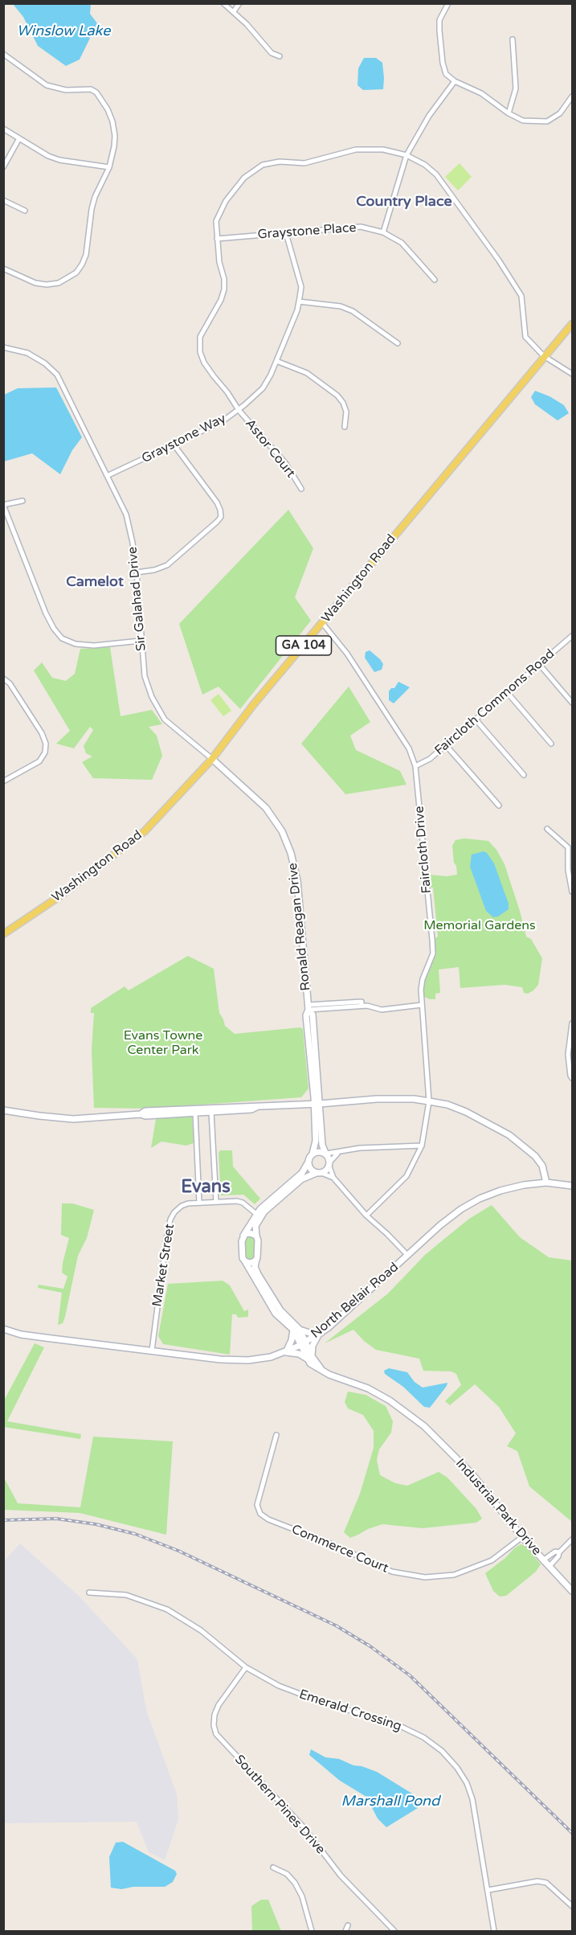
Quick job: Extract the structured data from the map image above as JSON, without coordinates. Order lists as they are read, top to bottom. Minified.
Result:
{"streets":{"main road":["Washington Road","GA 104"],"street":["Graystone Place","Graystone Way","Astor Court","Sir Galahad Drive","Faircloth Commons Road","Faircloth Drive","Ronald Reagan Drive","Market Street","North Belair Road","Industrial Park Drive","Commerce Court","Emerald Crossing","Southern Pines Drive"]},"crossings":[["Graystone Place","Graystone Way"],["Graystone Place","Astor Court"],["Graystone Way","Astor Court"],["Graystone Way","Sir Galahad Drive"],["Astor Court","Washington Road"],["Washington Road","Sir Galahad Drive"],["Washington Road","Faircloth Drive"],["Washington Road","Ronald Reagan Drive"],["Sir Galahad Drive","Ronald Reagan Drive"],["Faircloth Commons Road","Faircloth Drive"],["Faircloth Drive","North Belair Road"],["Ronald Reagan Drive","Market Street"],["Market Street","North Belair Road"],["North Belair Road","Industrial Park Drive"],["Industrial Park Drive","Commerce Court"],["Emerald Crossing","Southern Pines Drive"]],"districts":["Country Place","Camelot","Evans"],"water":["Winslow Lake","Marshall Pond"],"parks":["Memorial Gardens","Evans Towne Center Park"]}
